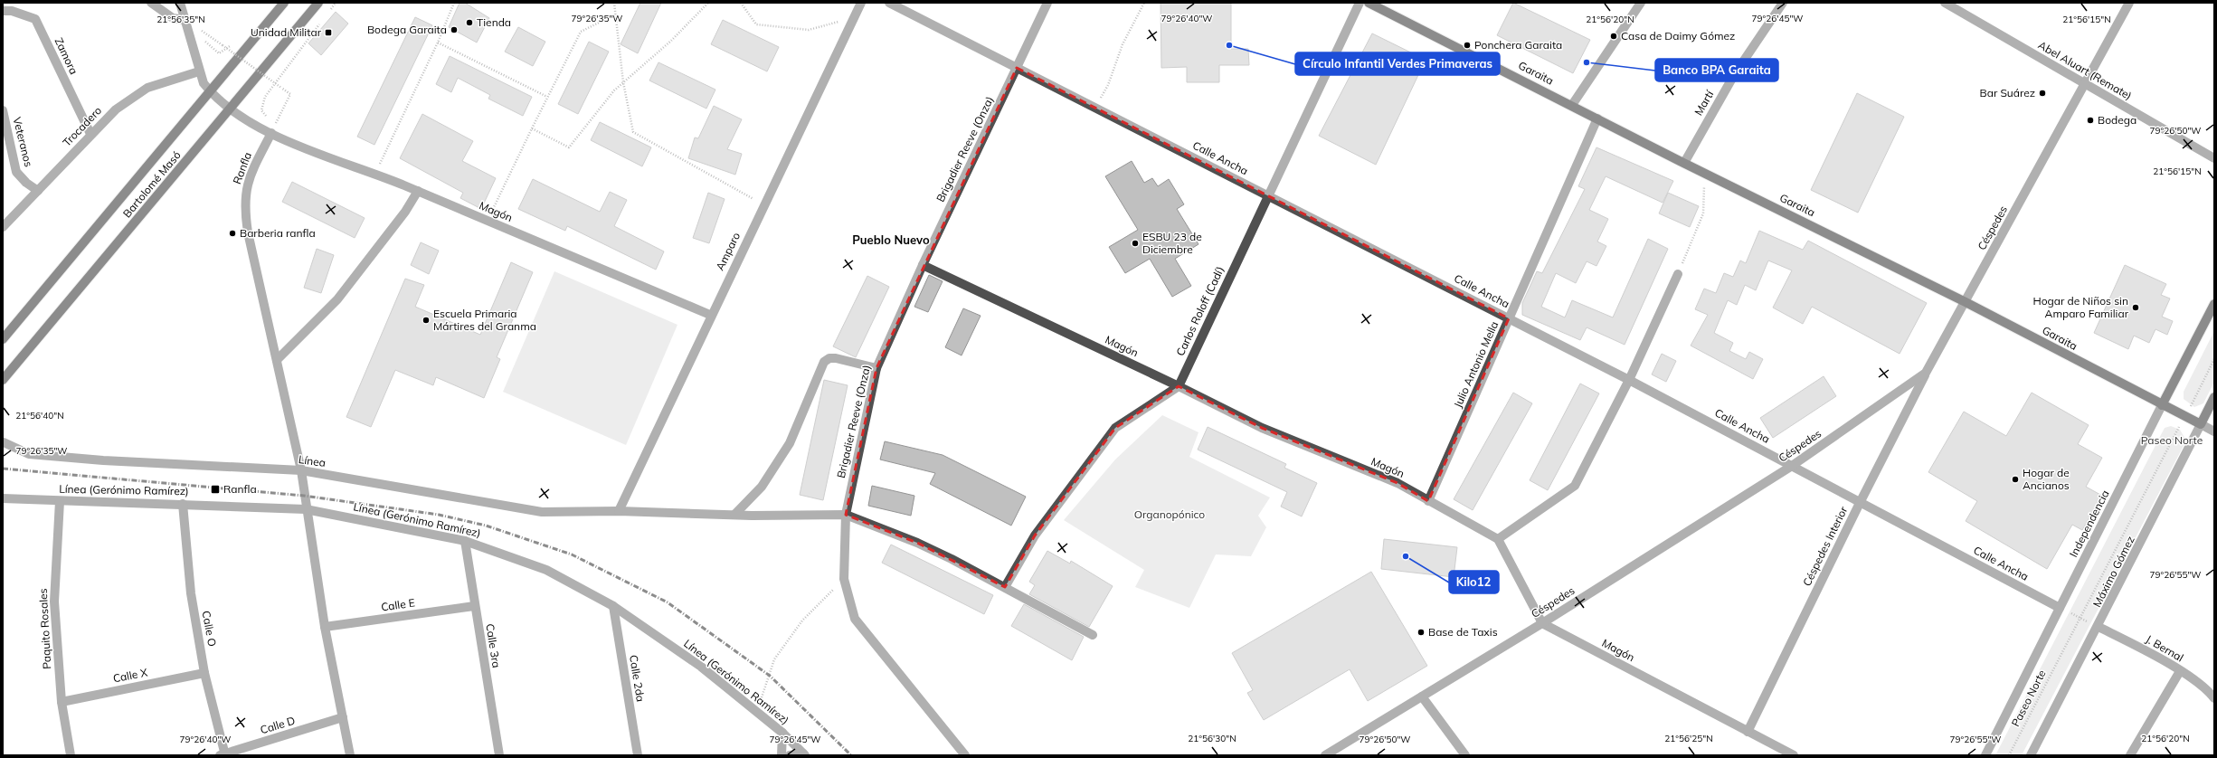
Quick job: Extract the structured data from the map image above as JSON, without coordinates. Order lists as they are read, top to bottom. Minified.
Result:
{"streets":{"main road":["Garaita","Bartolomé Masó","Independencia","Máximo Gómez"],"street":["Zamora","Abel Aluart (Remate)","Martí","Trocadero","Veteranos","Brigadier Reeve (Onza)","Calle Ancha","Ranfla","Magón","Céspedes","Amparo","Carlos Roloff (Cadí)","Julio Antonio Mella","Línea","Línea (Gerónimo Ramírez)","Céspedes Interior","Calle E","Paquito Rosales","Calle O","Calle 3ra","J. Bernal","Calle X","Calle 2da","Calle D"],"path":["Paseo Norte"]},"crossings":[["Zamora","Trocadero"],["Abel Aluart (Remate)","Céspedes"],["Garaita","Martí"],["Garaita","Céspedes"],["Garaita","Julio Antonio Mella"],["Garaita","Independencia"],["Garaita","Máximo Gómez"],["Garaita","Paseo Norte"],["Trocadero","Veteranos"],["Brigadier Reeve (Onza)","Calle Ancha"],["Brigadier Reeve (Onza)","Magón"],["Brigadier Reeve (Onza)","Línea"],["Calle Ancha","Céspedes"],["Calle Ancha","Carlos Roloff (Cadí)"],["Calle Ancha","Julio Antonio Mella"],["Calle Ancha","Independencia"],["Calle Ancha","Céspedes Interior"],["Ranfla","Magón"],["Ranfla","Línea"],["Ranfla","Línea (Gerónimo Ramírez)"],["Ranfla","Calle E"],["Ranfla","Calle D"],["Magón","Céspedes"],["Magón","Amparo"],["Magón","Carlos Roloff (Cadí)"],["Magón","Julio Antonio Mella"],["Magón","Céspedes Interior"],["Céspedes","Céspedes Interior"],["Amparo","Línea"],["Línea (Gerónimo Ramírez)","Paquito Rosales"],["Línea (Gerónimo Ramírez)","Calle O"],["Línea (Gerónimo Ramírez)","Calle 3ra"],["Línea (Gerónimo Ramírez)","Calle 2da"],["Máximo Gómez","J. Bernal"],["Calle E","Calle 3ra"],["Paquito Rosales","Calle X"],["Calle O","Calle X"],["Calle O","Calle D"]],"districts":["Pueblo Nuevo"],"parks":["Paseo Norte","Organopónico"],"places":{"other":["Tienda","Bodega Garaita","Casa de Daimy Gómez","Círculo Infantil Verdes Primaveras","Ponchera Garaita","Banco BPA Garaita","Bar Suárez","Bodega","Barberia ranfla","ESBU 23 de Diciembre","Hogar de Niños sin Amparo Familiar","Escuela Primaria Mártires del Granma","Hogar de Ancianos","Kilo12","Base de Taxis"],"transit":["Unidad Militar","Ranfla"]},"coordinates":["79°26'40\"W","79°26'35\"W","79°26'45\"W","21°56'35\"N","21°56'20\"N","21°56'15\"N","79°26'50\"W","21°56'40\"N","79°26'55\"W","21°56'30\"N","21°56'25\"N"]}
